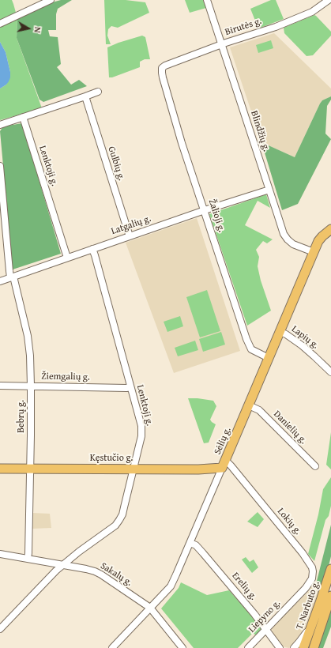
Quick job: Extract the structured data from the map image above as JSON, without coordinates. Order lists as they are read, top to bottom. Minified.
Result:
{"streets":{"main road":["Sėlių g.","Kęstučio g.","T. Narbuto g."],"street":["Birutės g.","Blindžių g.","Gulbių g.","Lenktoji g.","Žalioji g.","Latgalių g.","Lapių g.","Žiemgalių g.","Bebrų g.","Danielių g.","Lokių g.","Sakalų g.","Erelių g.","Liepyno g."]},"crossings":[["Birutės g.","Blindžių g."],["Birutės g.","Žalioji g."],["Blindžių g.","Latgalių g."],["Blindžių g.","Sėlių g."],["Gulbių g.","Latgalių g."],["Lenktoji g.","Latgalių g."],["Lenktoji g.","Žiemgalių g."],["Lenktoji g.","Kęstučio g."],["Lenktoji g.","Sakalų g."],["Žalioji g.","Latgalių g."],["Žalioji g.","Sėlių g."],["Latgalių g.","Bebrų g."],["Lapių g.","Sėlių g."],["Žiemgalių g.","Bebrų g."],["Bebrų g.","Kęstučio g."],["Bebrų g.","Sakalų g."],["Danielių g.","Sėlių g."],["Sėlių g.","Kęstučio g."],["Sėlių g.","Lokių g."],["Sėlių g.","Sakalų g."],["Sėlių g.","Erelių g."],["Kęstučio g.","Lokių g."],["Lokių g.","Liepyno g."],["Erelių g.","Liepyno g."]],"north":"right"}
